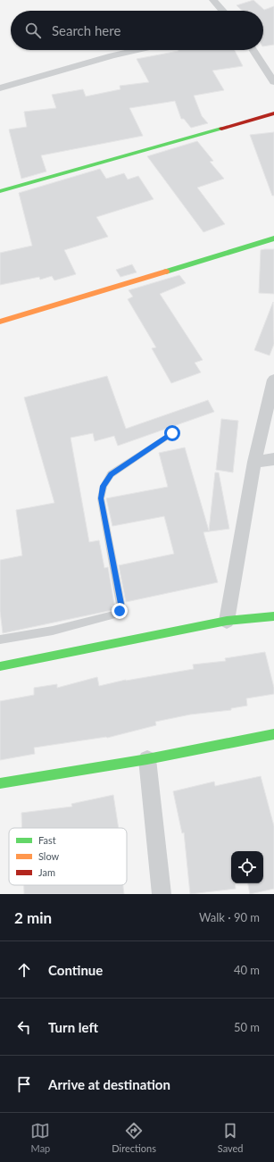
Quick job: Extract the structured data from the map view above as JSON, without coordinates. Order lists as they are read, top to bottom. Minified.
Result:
{"legend":["Fast","Slow","Jam"],"page":{"search":"Search here","heading":["2 min","Walk · 90 m"],"list":[["Continue","40 m"],["Turn left","50 m"],"Arrive at destination"],"nav":["Map","Directions","Saved"]}}
